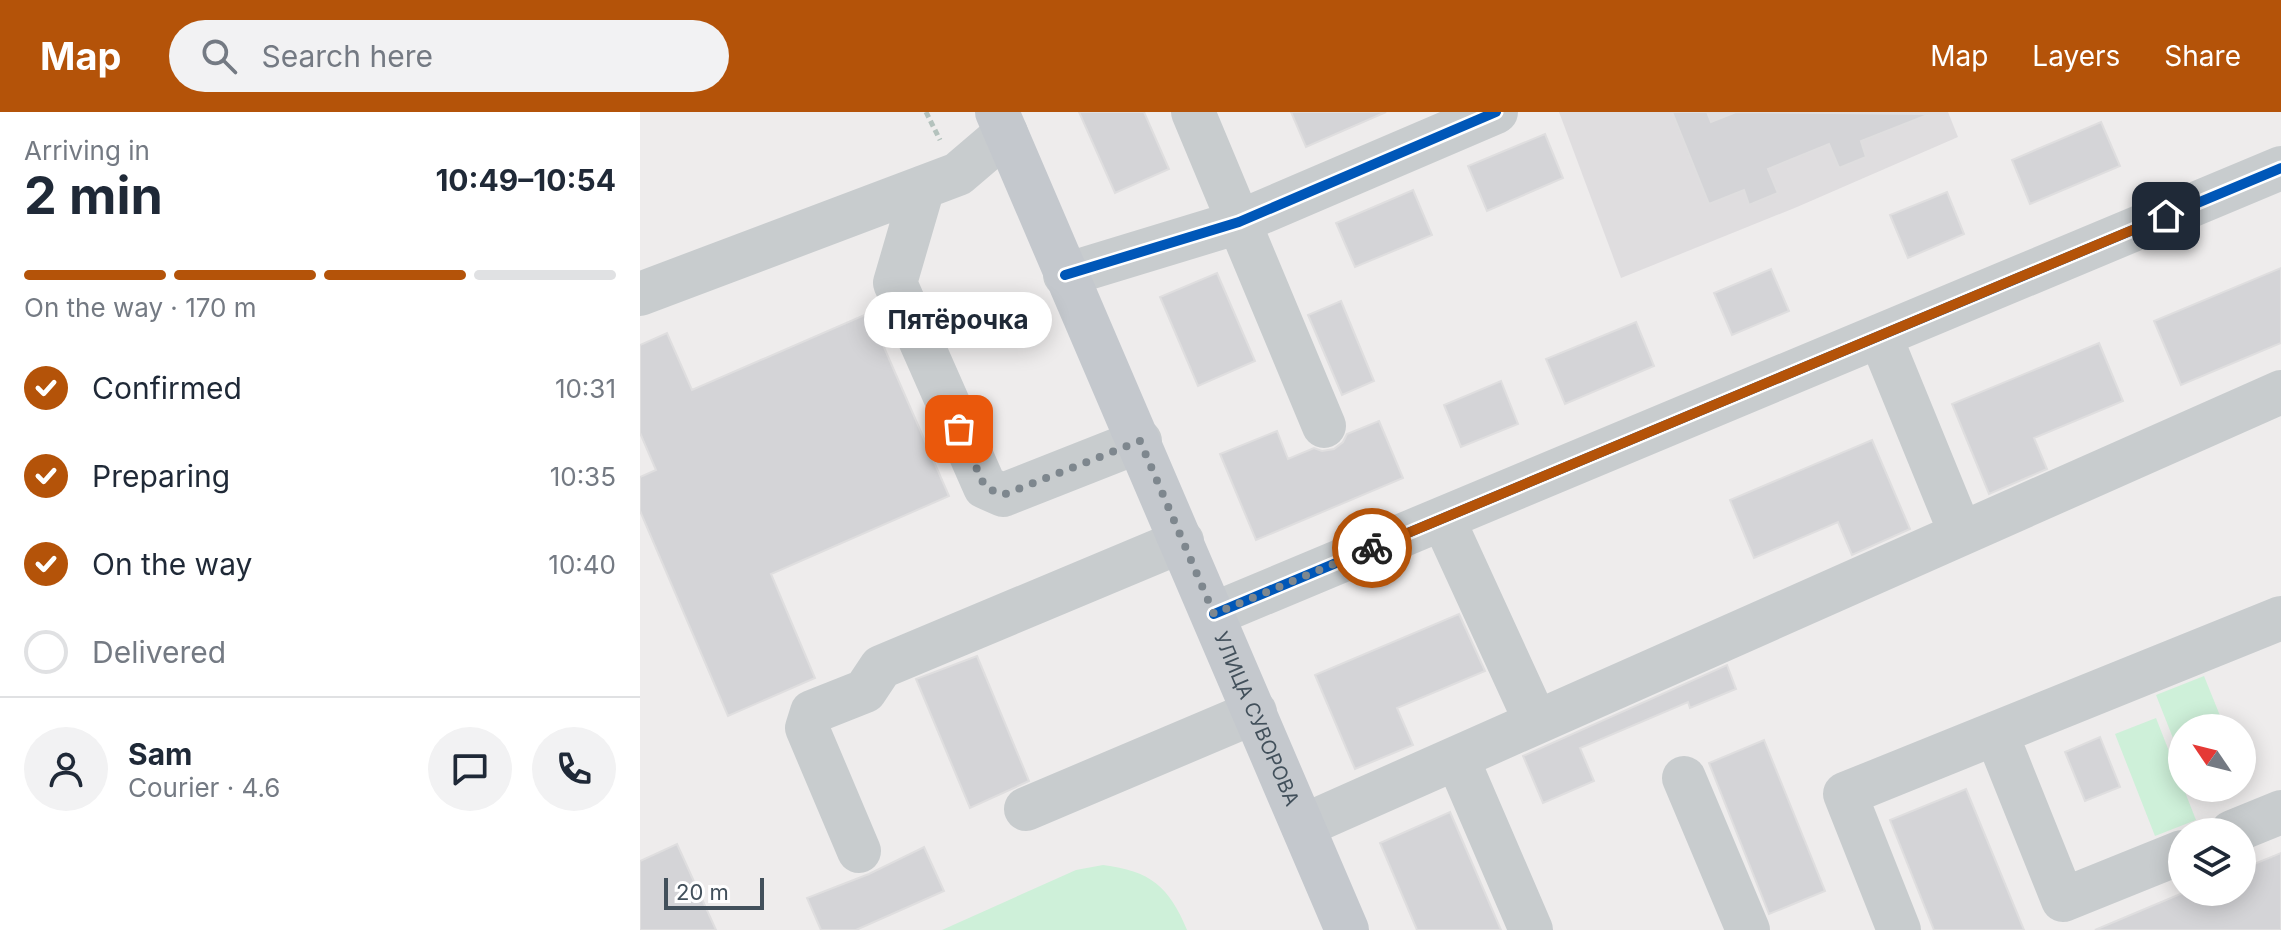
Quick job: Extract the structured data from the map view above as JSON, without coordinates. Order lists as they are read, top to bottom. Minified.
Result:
{"streets":{"main road":["УЛИЦА СУВОРОВА"]},"places":["Пятёрочка"],"scale_bar":"20 m","north":"top left","page":{"header":"Map","search":"Search here","nav":["Map","Layers","Share"],"heading":["2 min","Arriving in","10:49–10:54"],"panel":["Sam","Courier · 4.6"],"bar":"On the way · 170 m","bubble":"Пятёрочка","list":[["Confirmed","10:31"],["Preparing","10:35"],["On the way","10:40"],"Delivered"],"scale":"20 m"}}
